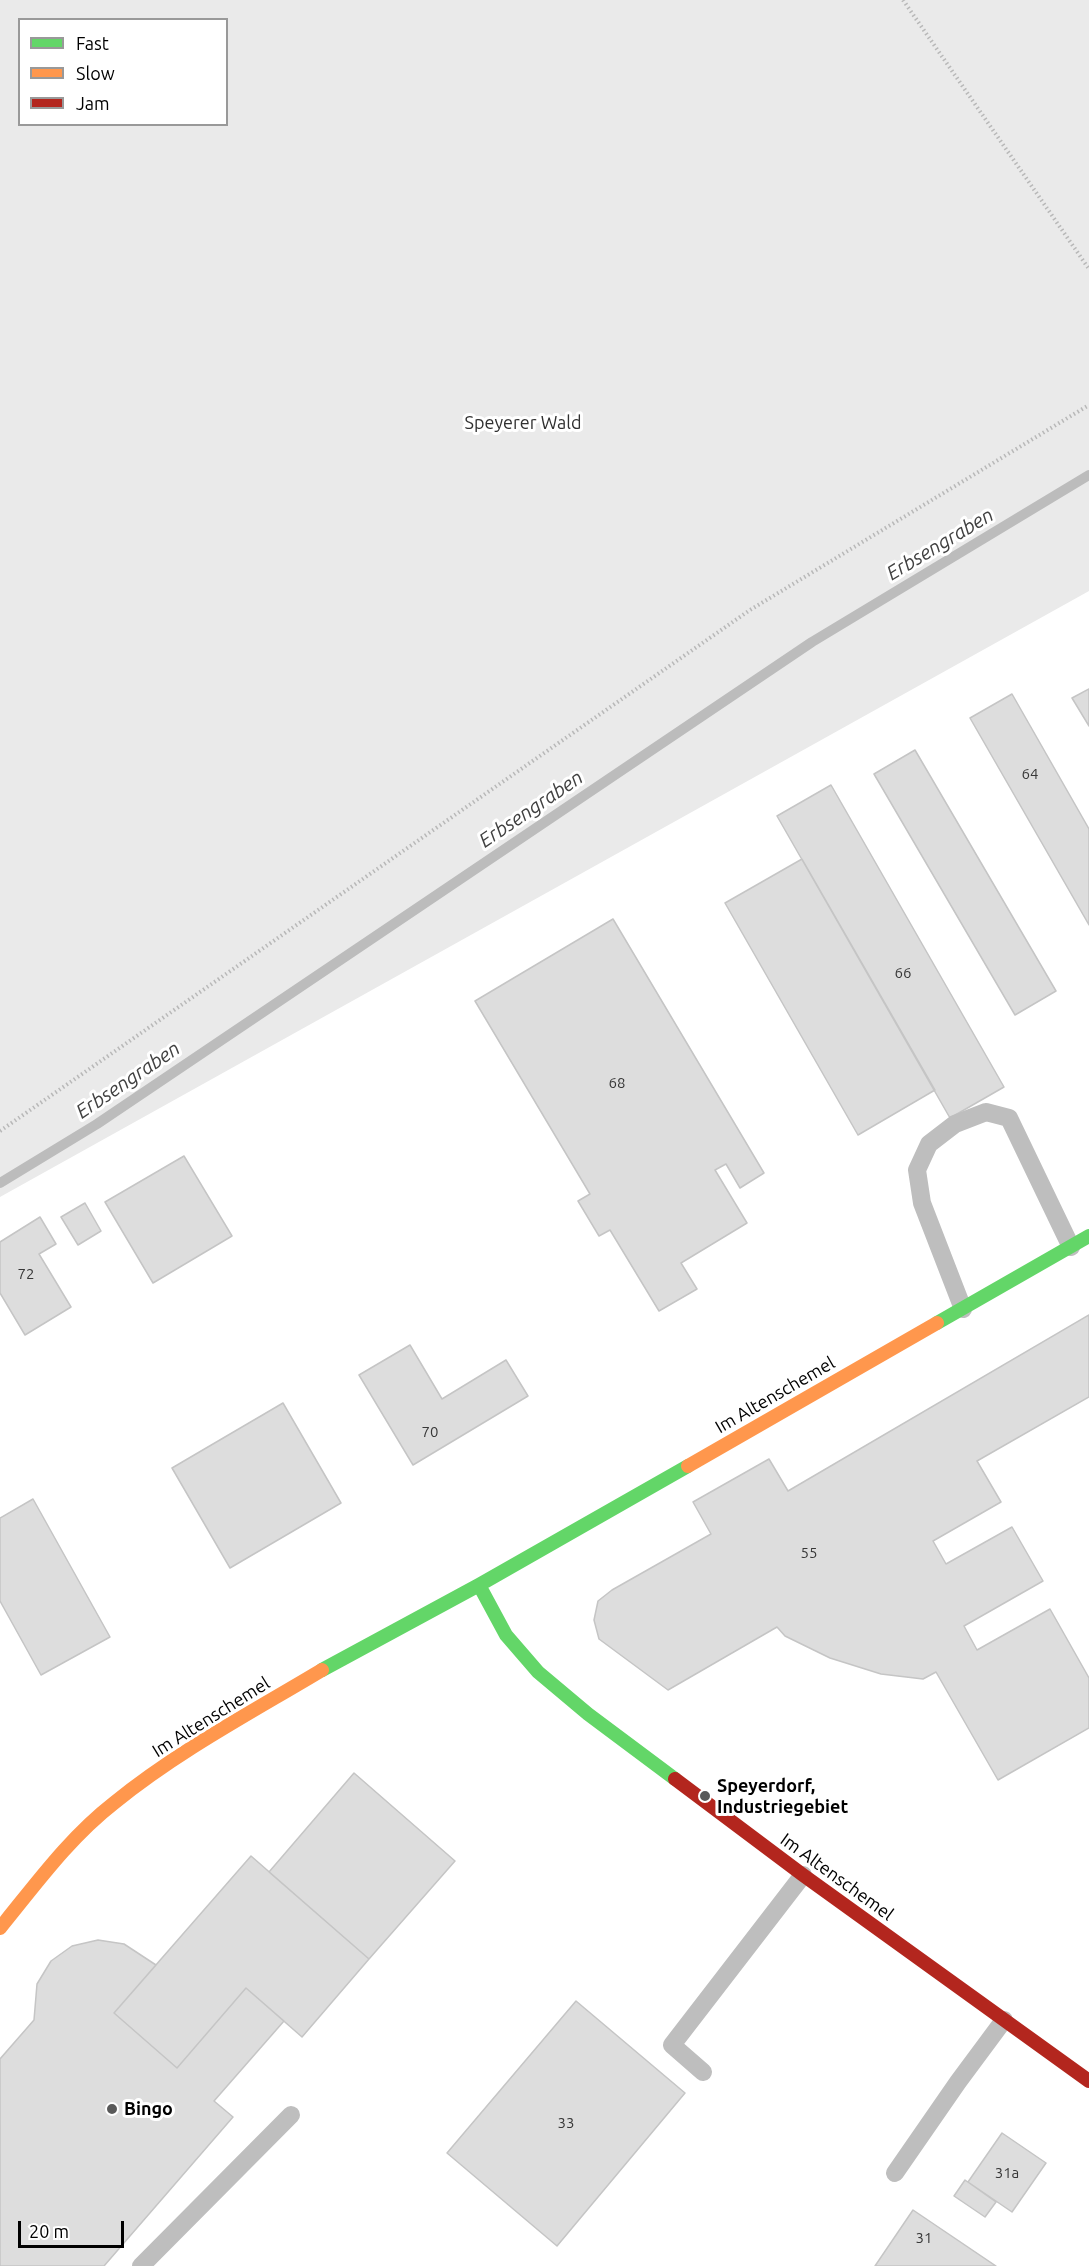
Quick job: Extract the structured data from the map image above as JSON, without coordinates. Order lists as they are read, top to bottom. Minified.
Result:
{"streets":{"street":["Im Altenschemel"]},"water":["Erbsengraben"],"parks":["Speyerer Wald"],"places":["Speyerdorf, Industriegebiet","Bingo"],"house_numbers":["64","66","68","72","70","55","33","31a","31"],"legend":["Fast","Slow","Jam"],"scale_bar":"20 m"}
